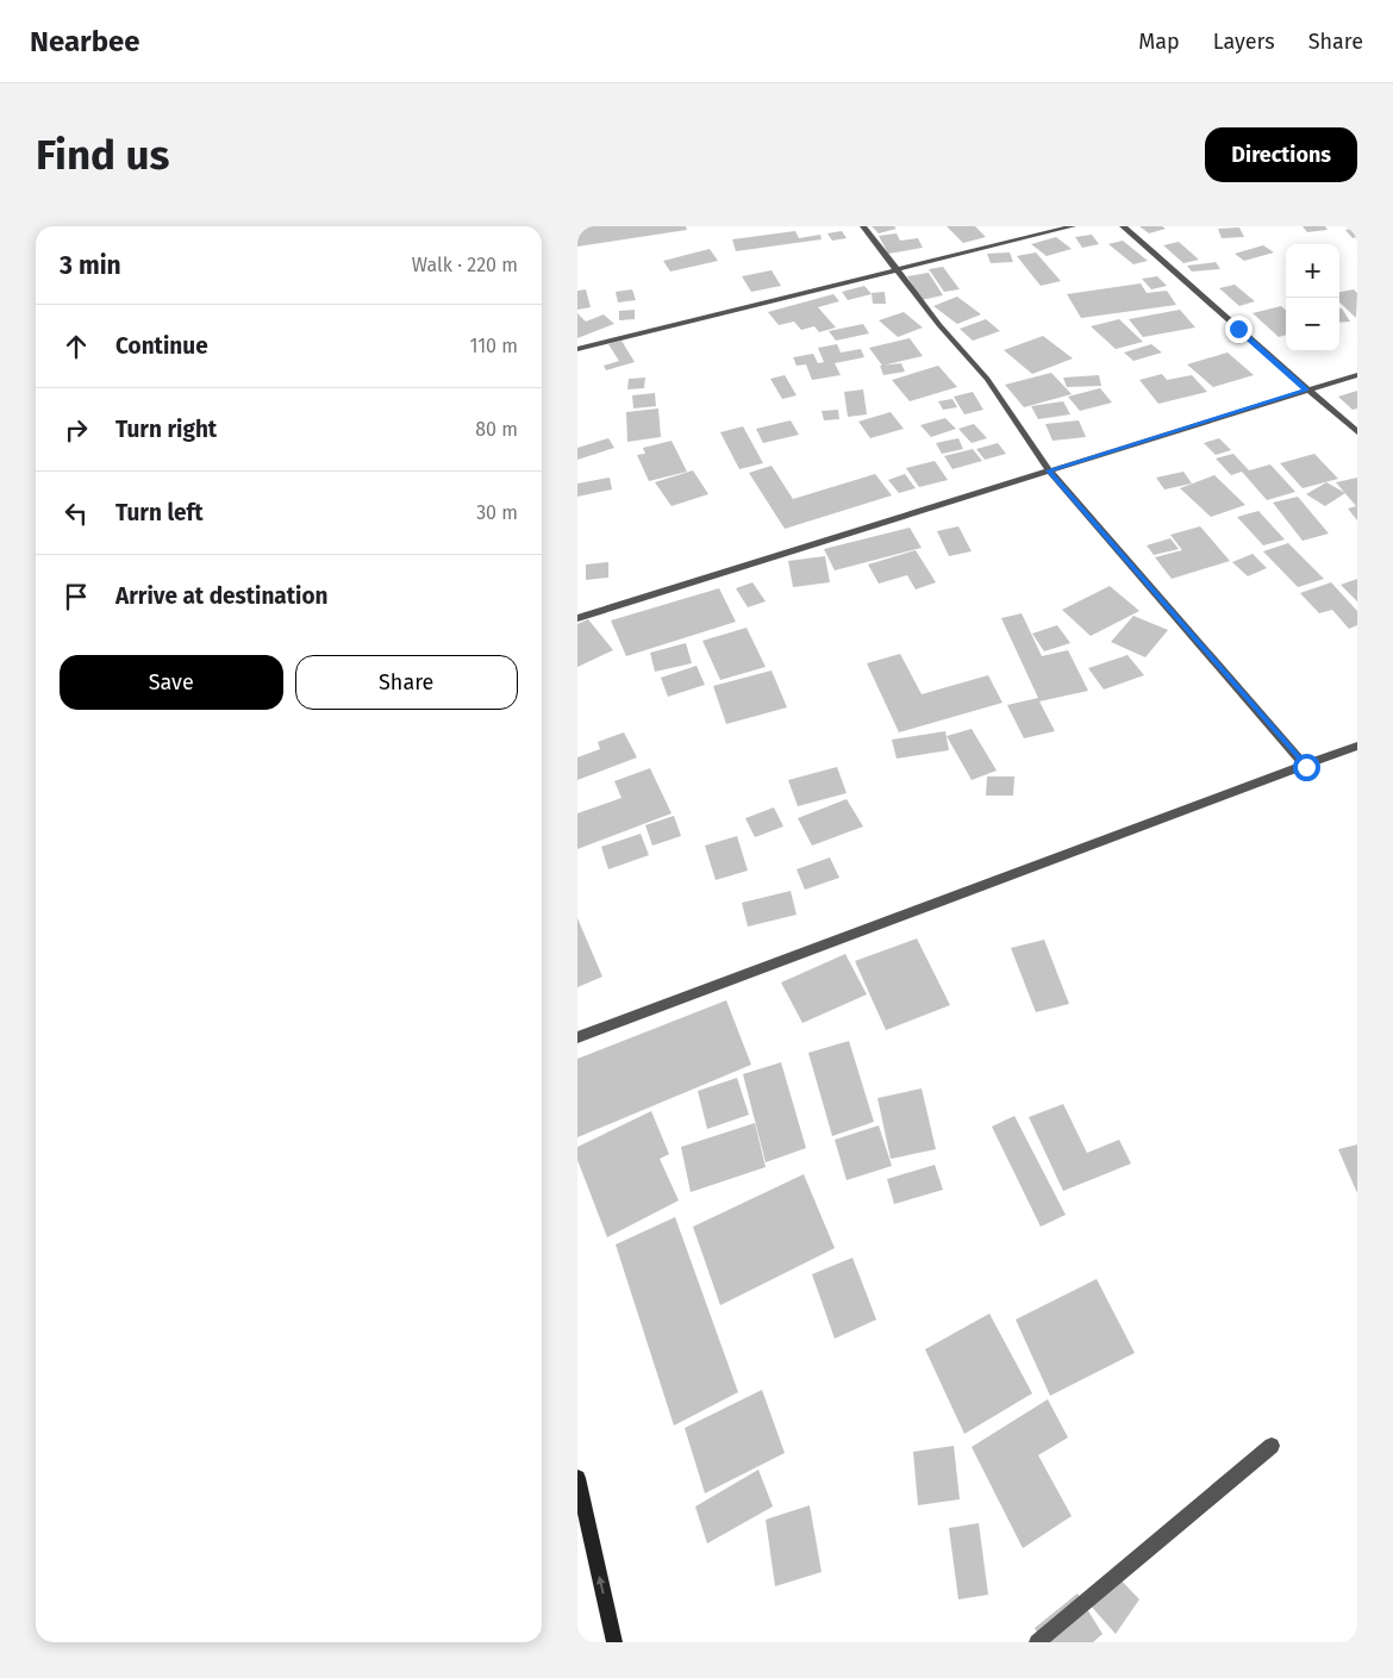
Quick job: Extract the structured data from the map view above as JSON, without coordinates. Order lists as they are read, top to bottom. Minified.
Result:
{"page":{"header":"Nearbee","nav":["Map","Layers","Share"],"buttons":["Directions",["Save","Share"]],"title":"Find us","heading":["3 min","Walk · 220 m"],"map_buttons":["+","−"],"list":[["Continue","110 m"],["Turn right","80 m"],["Turn left","30 m"],"Arrive at destination"]}}
